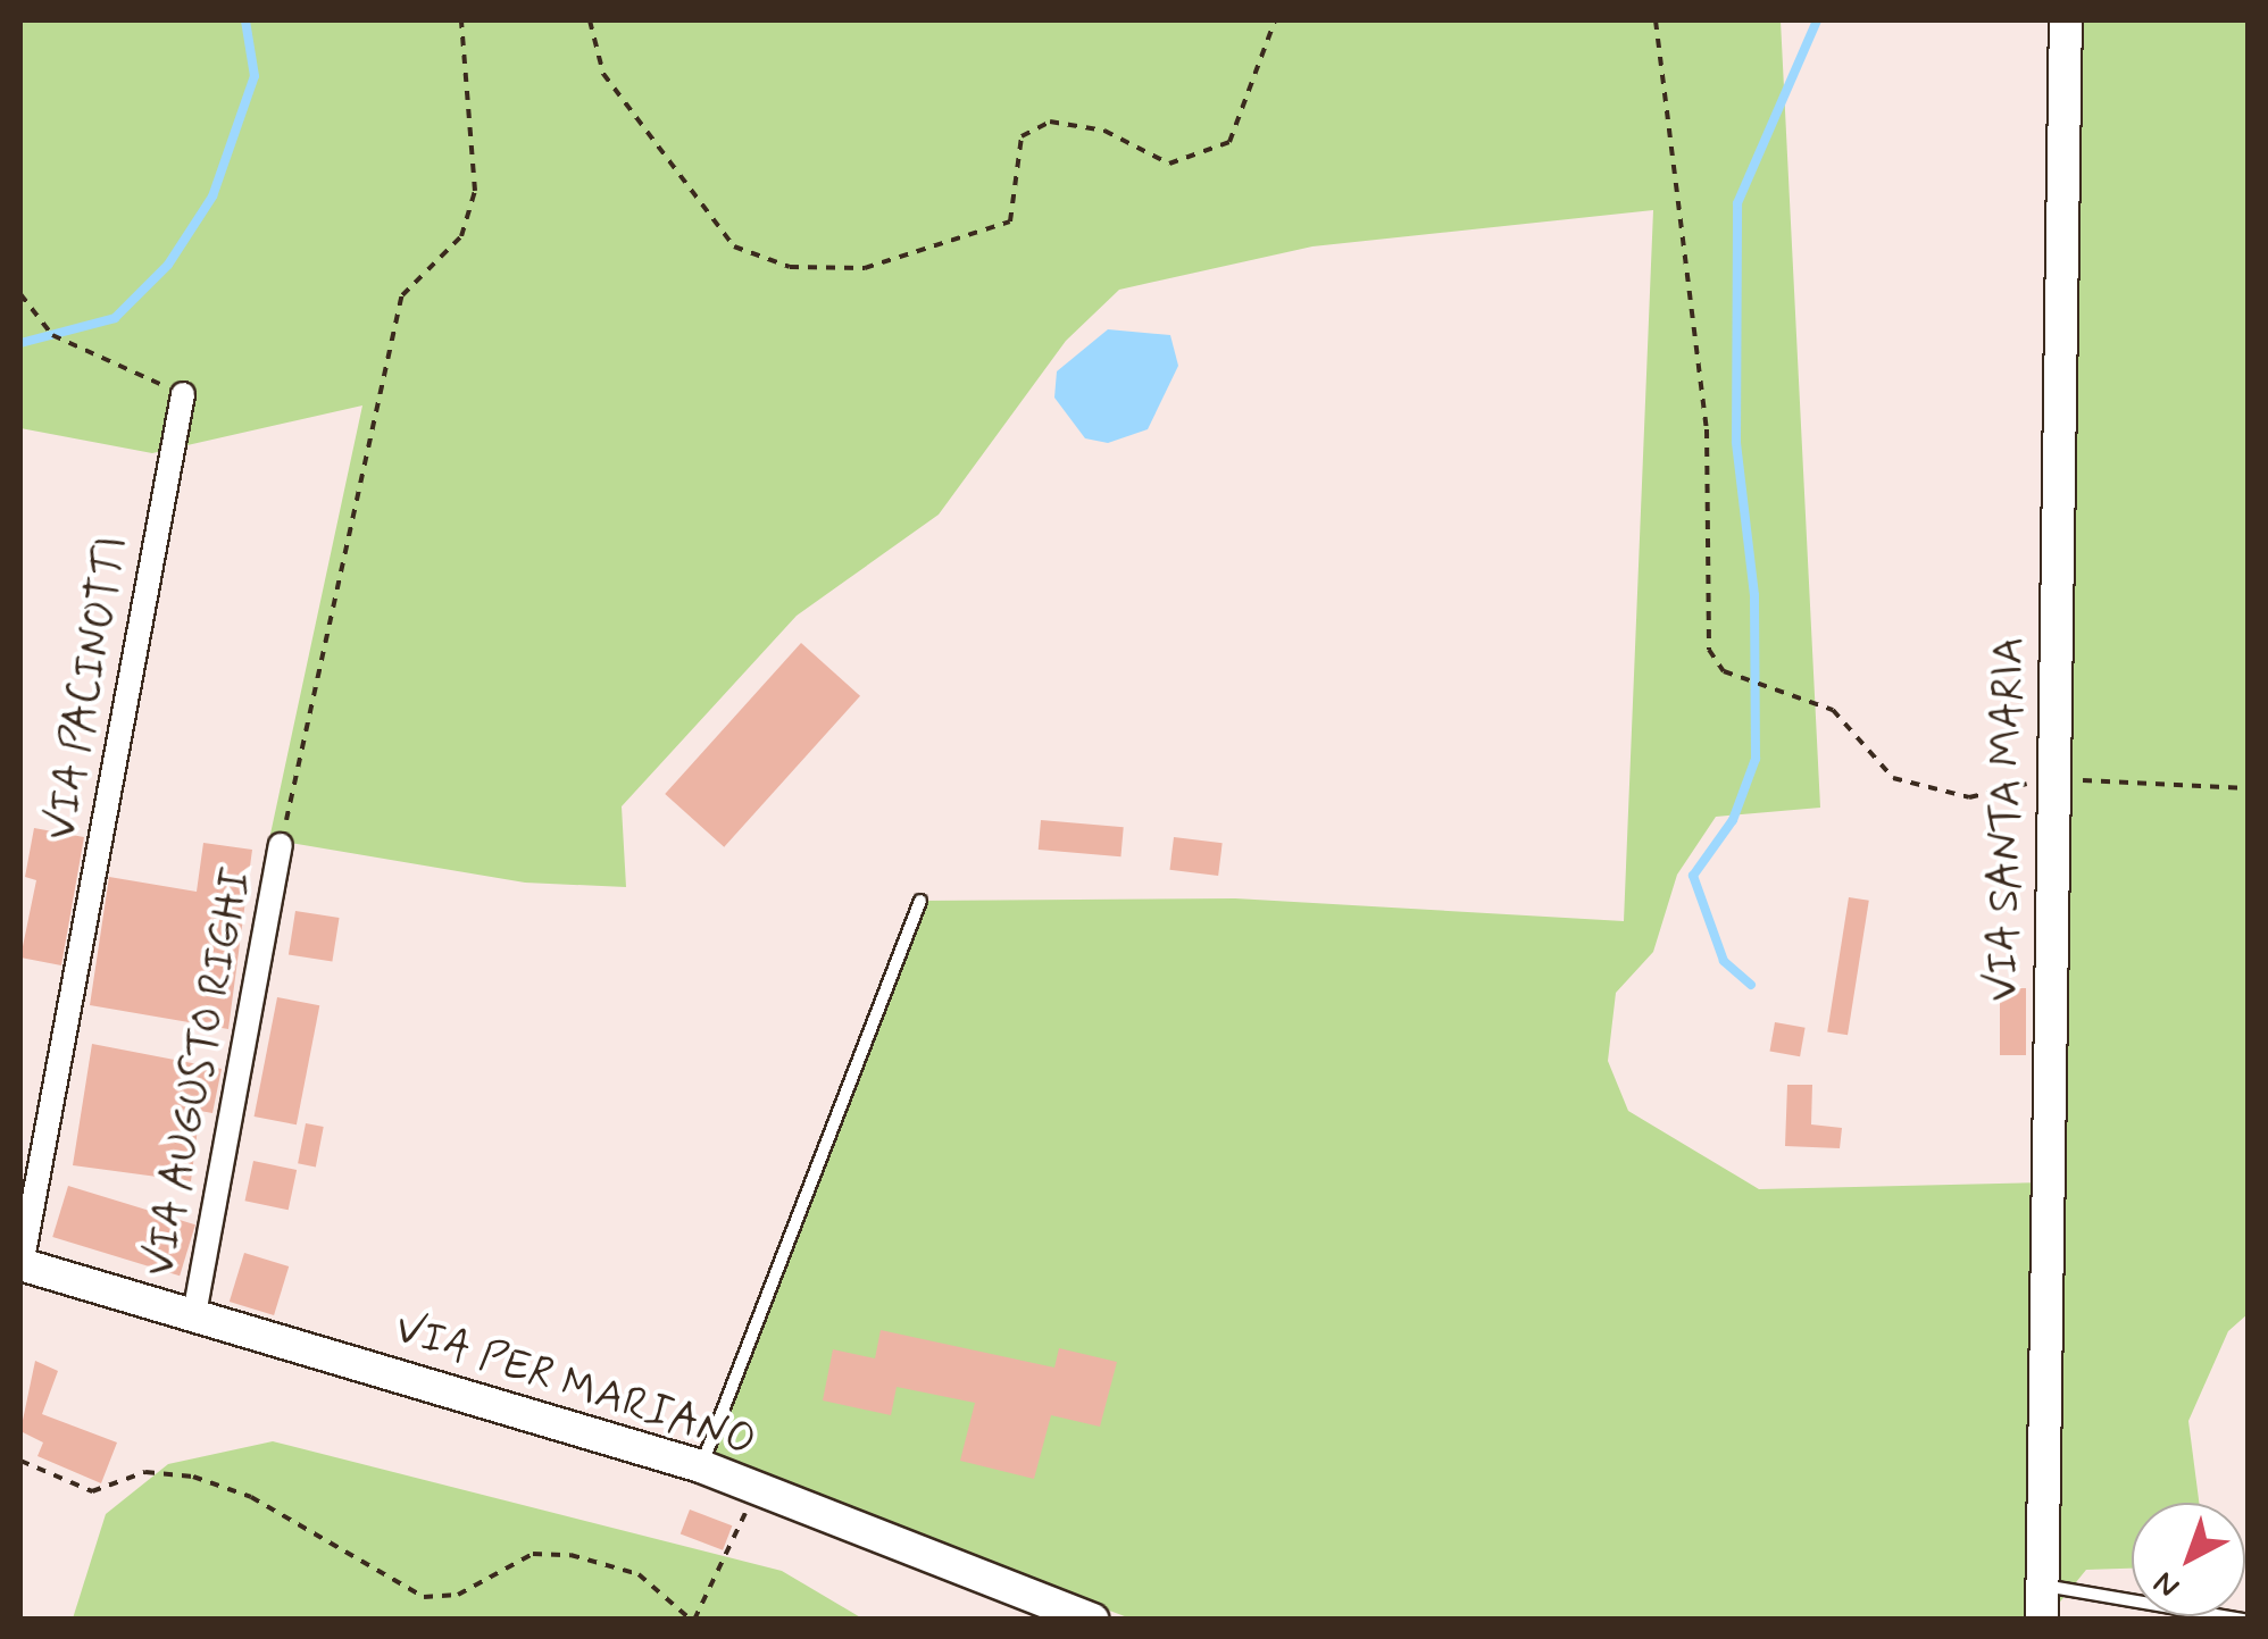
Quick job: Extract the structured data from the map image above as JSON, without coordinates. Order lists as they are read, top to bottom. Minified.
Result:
{"streets":{"street":["VIA PACINOTTI","VIA SANTA MARIA","VIA AUGUSTO RIGHI","VIA PER MARIANO"]},"crossings":[["VIA PACINOTTI","VIA PER MARIANO"],["VIA AUGUSTO RIGHI","VIA PER MARIANO"]],"north":"bottom left"}
